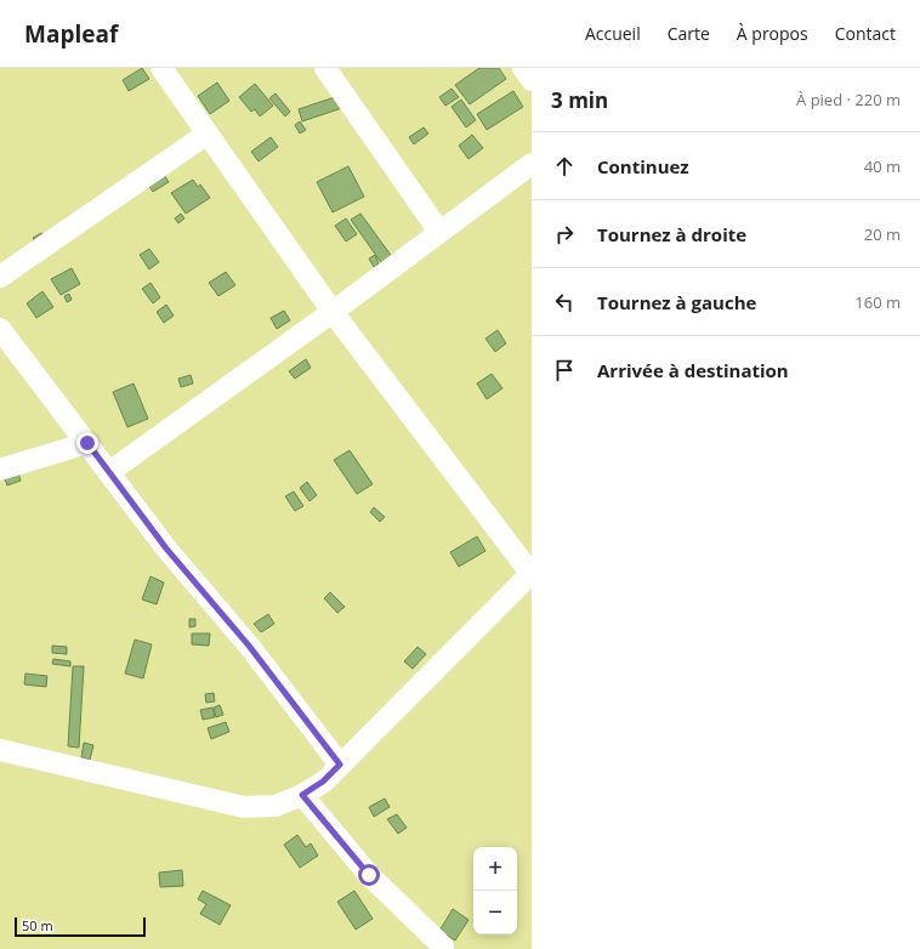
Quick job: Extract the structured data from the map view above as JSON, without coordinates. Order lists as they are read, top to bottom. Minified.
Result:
{"scale_bar":"50 m","page":{"header":"Mapleaf","nav":["Accueil","Carte","À propos","Contact"],"heading":["3 min","À pied · 220 m"],"list":[["Continuez","40 m"],["Tournez à droite","20 m"],["Tournez à gauche","160 m"],"Arrivée à destination"],"map_buttons":["+","−"],"scale":"50 m"}}
